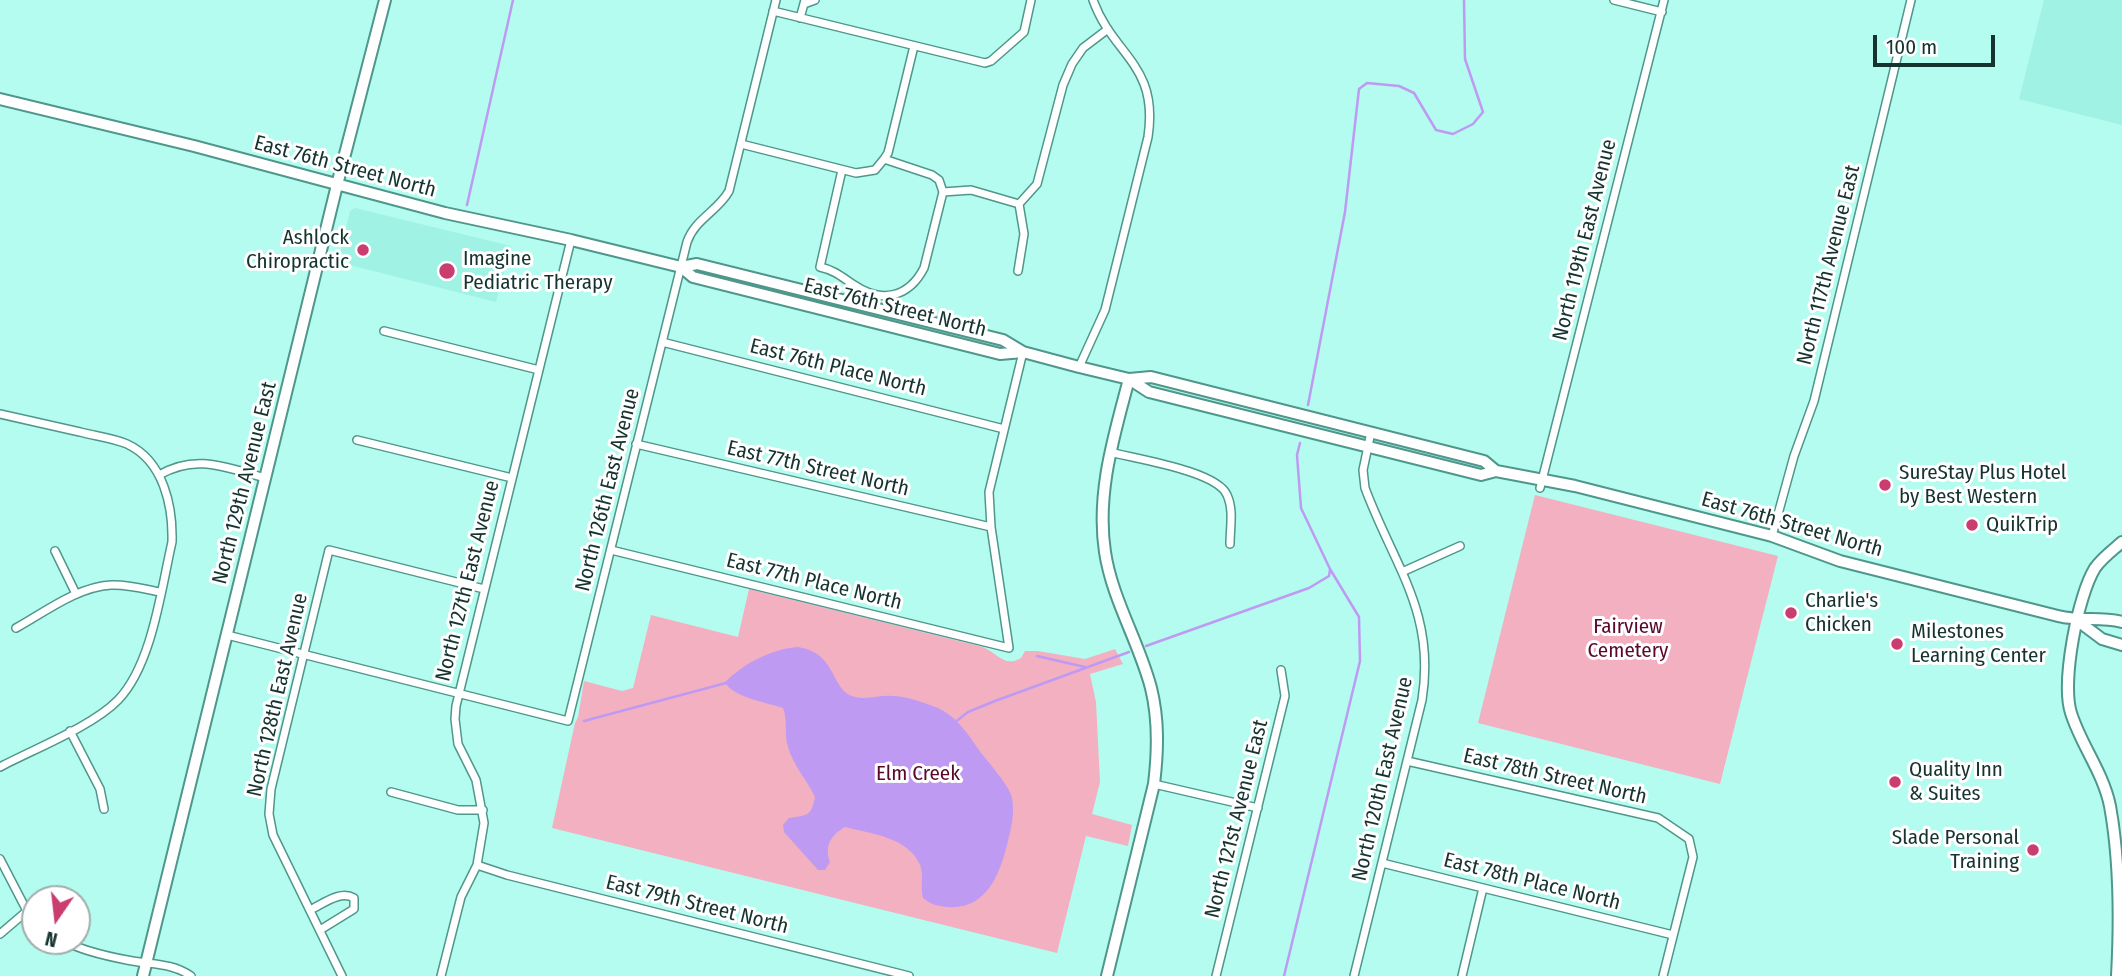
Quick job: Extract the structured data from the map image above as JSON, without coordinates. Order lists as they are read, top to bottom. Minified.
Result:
{"streets":{"main road":["East 76th Street North","North 129th Avenue East"],"street":["North 119th East Avenue","North 117th Avenue East","East 76th Place North","East 77th Street North","North 126th East Avenue","North 127th East Avenue","East 77th Place North","North 128th East Avenue","East 78th Street North","North 120th East Avenue","North 121st Avenue East","East 78th Place North","East 79th Street North"]},"crossings":[["East 76th Street North","North 119th East Avenue"],["East 76th Street North","North 117th Avenue East"],["East 76th Street North","North 129th Avenue East"],["East 76th Street North","North 126th East Avenue"],["East 76th Street North","North 127th East Avenue"],["East 76th Street North","North 120th East Avenue"],["East 76th Place North","North 126th East Avenue"],["East 77th Street North","North 126th East Avenue"],["East 77th Street North","East 77th Place North"],["North 126th East Avenue","North 127th East Avenue"],["North 126th East Avenue","East 77th Place North"],["North 127th East Avenue","North 128th East Avenue"],["North 127th East Avenue","East 79th Street North"],["East 78th Street North","North 120th East Avenue"],["East 78th Street North","East 78th Place North"],["North 120th East Avenue","East 78th Place North"]],"parks":["Fairview Cemetery","Elm Creek"],"places":["Ashlock Chiropractic","Imagine Pediatric Therapy","SureStay Plus Hotel by Best Western","QuikTrip","Charlie's Chicken","Milestones Learning Center","Quality Inn & Suites","Slade Personal Training"],"scale_bar":"100 m","north":"bottom"}
